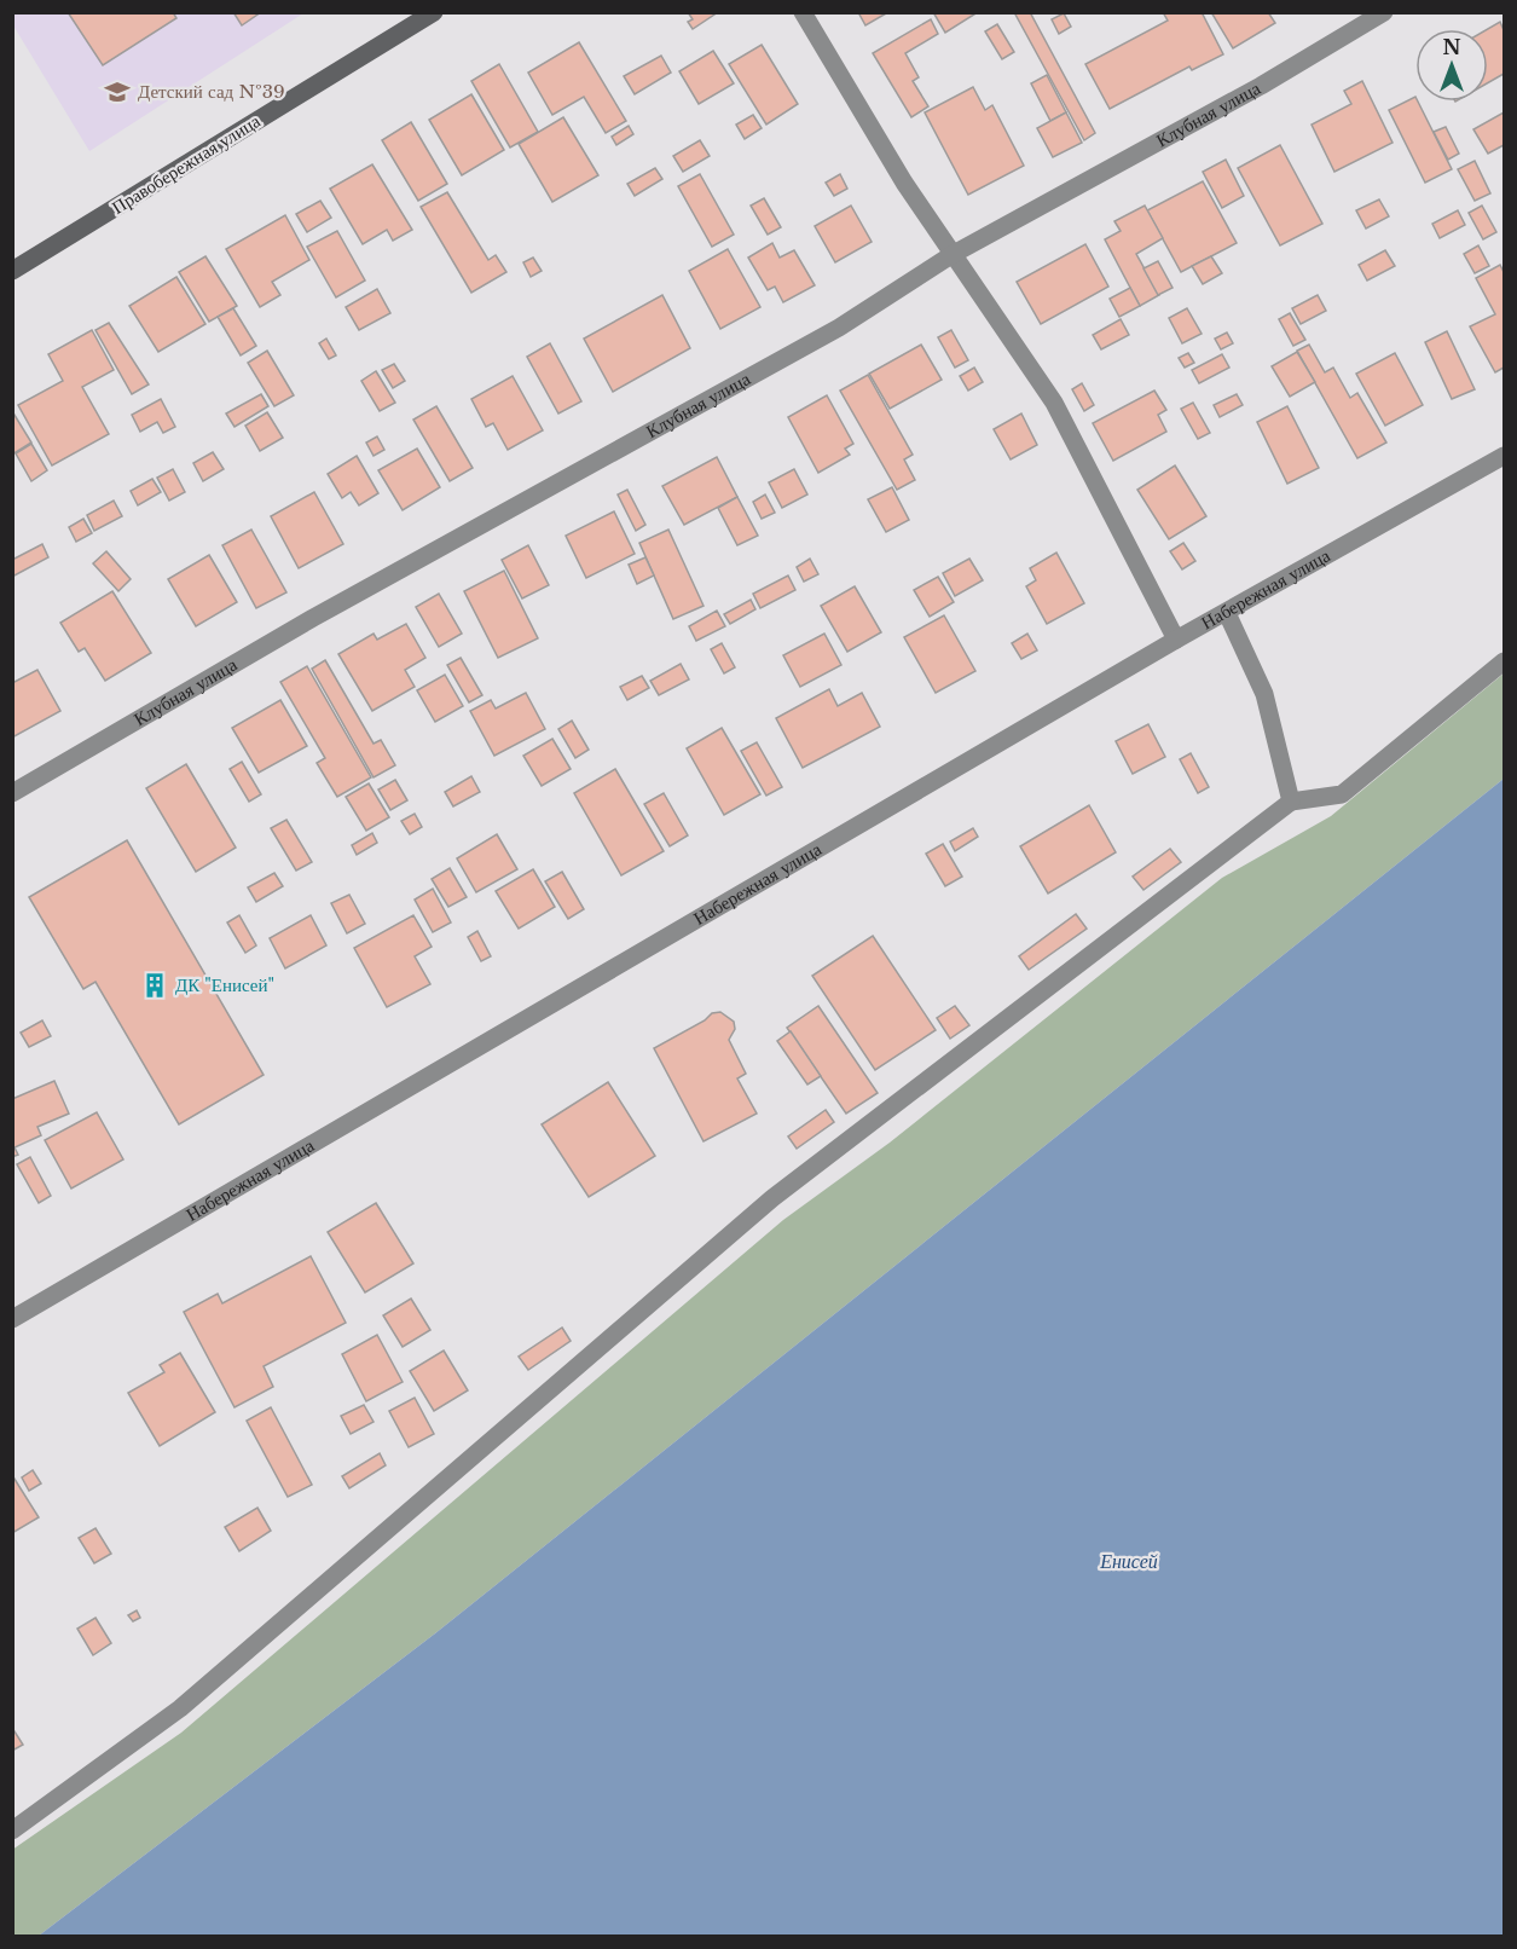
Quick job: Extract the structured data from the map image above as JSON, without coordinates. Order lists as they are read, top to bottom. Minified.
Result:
{"streets":{"street":["Клубная улица","Правобережная улица","Набережная улица"]},"water":["Енисей"],"places":{"school or university":["Детский сад №39"],"building":["ДК \"Енисей\""]},"north":"top"}
